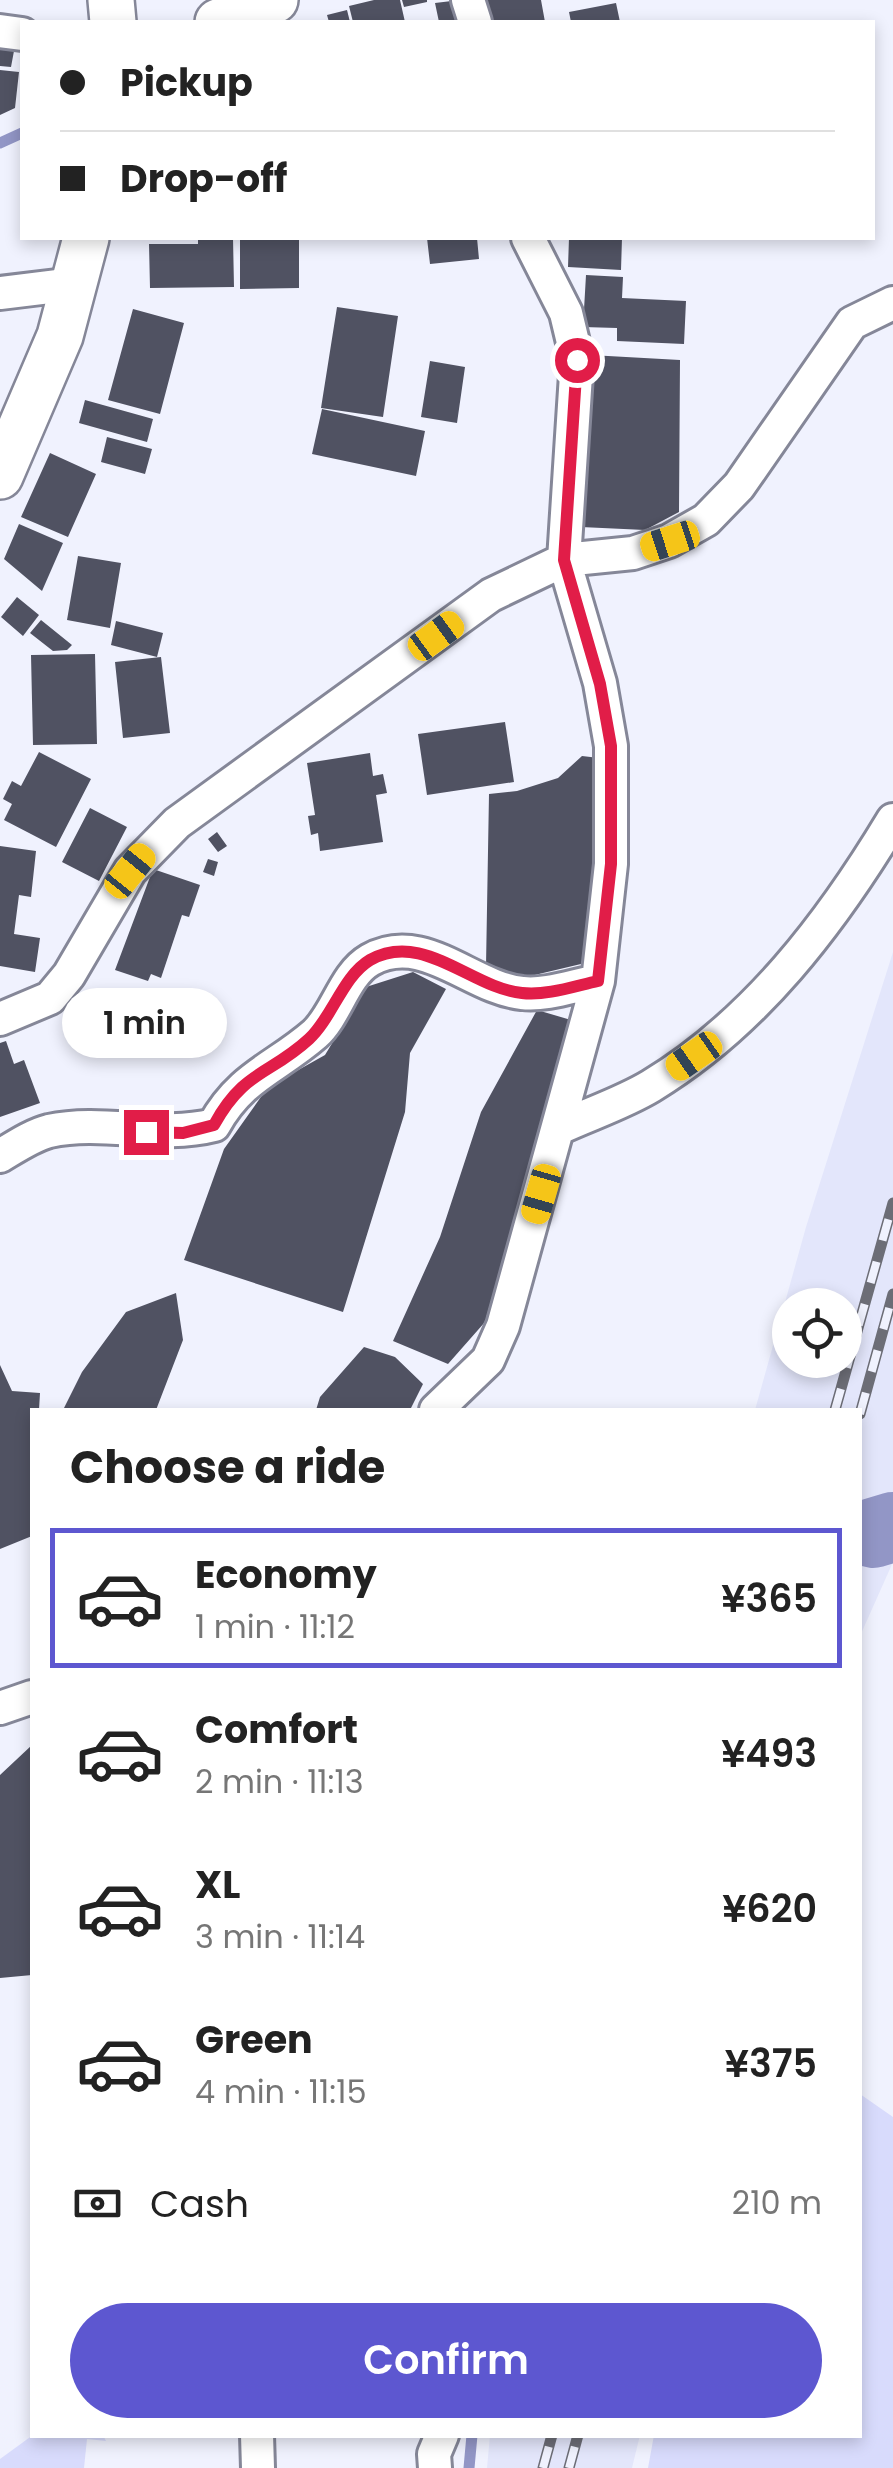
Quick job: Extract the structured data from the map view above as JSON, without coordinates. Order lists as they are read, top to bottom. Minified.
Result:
{"page":{"banner":["Pickup","Drop-off"],"bubble":"1 min","heading":"Choose a ride","list":[{"name":"Economy","note":"1 min · 11:12","value":"¥365"},{"name":"Comfort","note":"2 min · 11:13","value":"¥493"},{"name":"XL","note":"3 min · 11:14","value":"¥620"},{"name":"Green","note":"4 min · 11:15","value":"¥375"}],"pay":["Cash","210 m"],"buttons":"Confirm"}}
